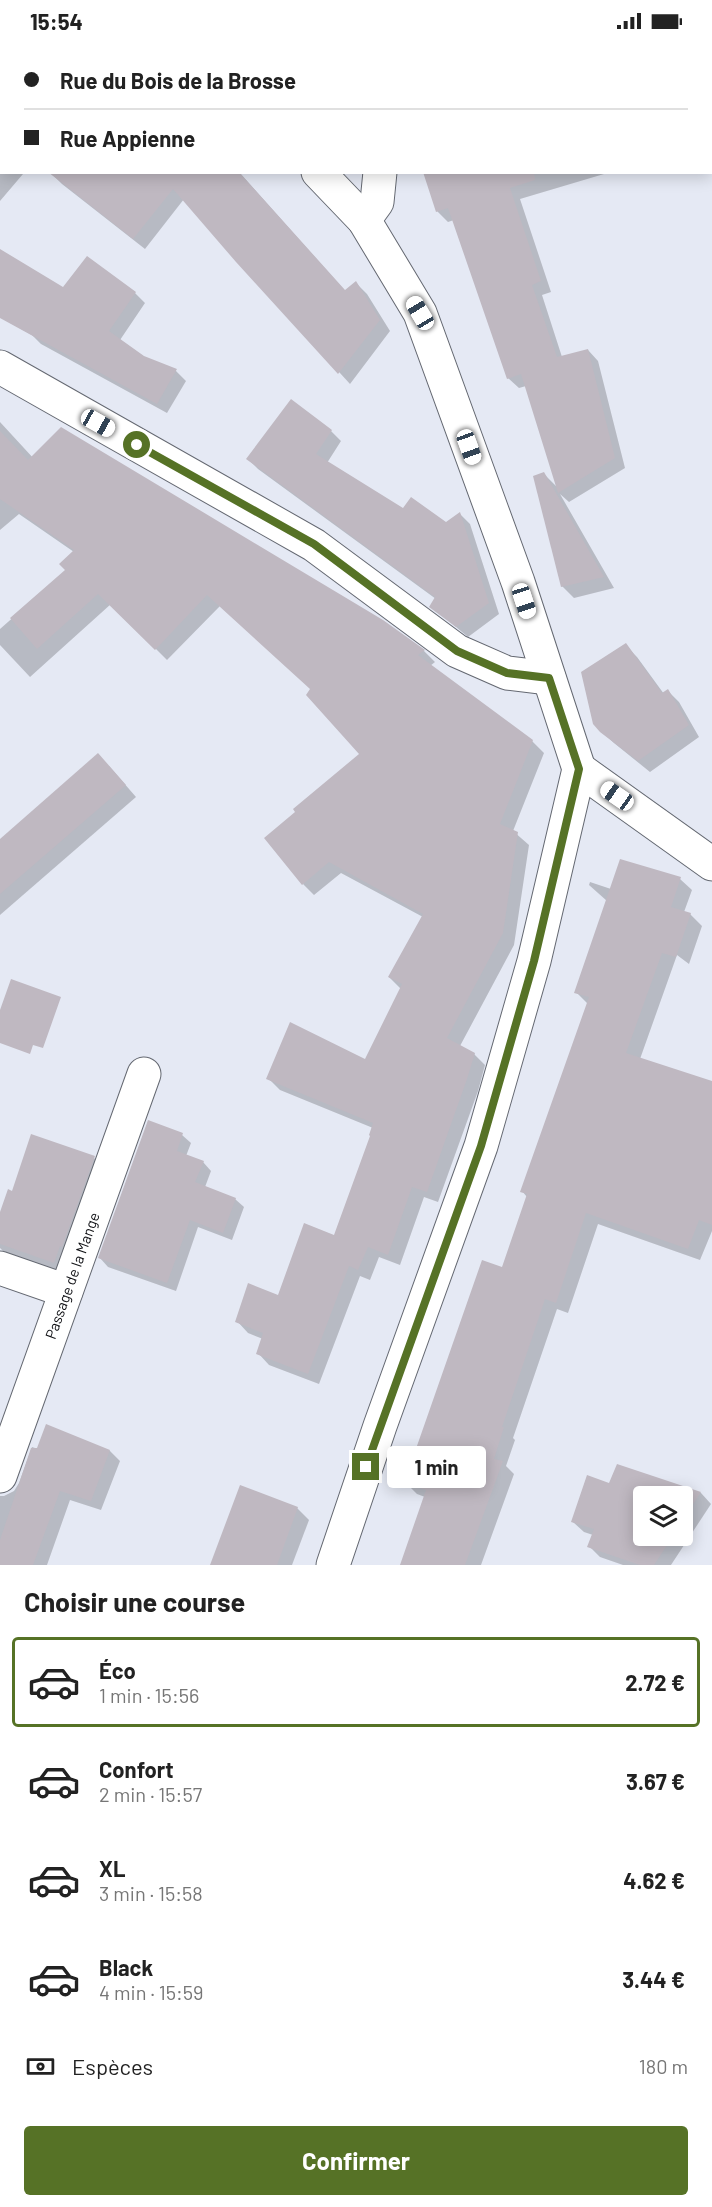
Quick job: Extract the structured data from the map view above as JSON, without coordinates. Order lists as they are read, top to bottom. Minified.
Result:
{"streets":{"main road":["Passage de la Mange"]},"page":{"status":"15:54","banner":["Rue du Bois de la Brosse","Rue Appienne"],"bubble":"1 min","heading":"Choisir une course","list":[{"name":"Éco","note":"1 min · 15:56","value":"2.72 €"},{"name":"Confort","note":"2 min · 15:57","value":"3.67 €"},{"name":"XL","note":"3 min · 15:58","value":"4.62 €"},{"name":"Black","note":"4 min · 15:59","value":"3.44 €"}],"pay":["Espèces","180 m"],"buttons":"Confirmer"}}
